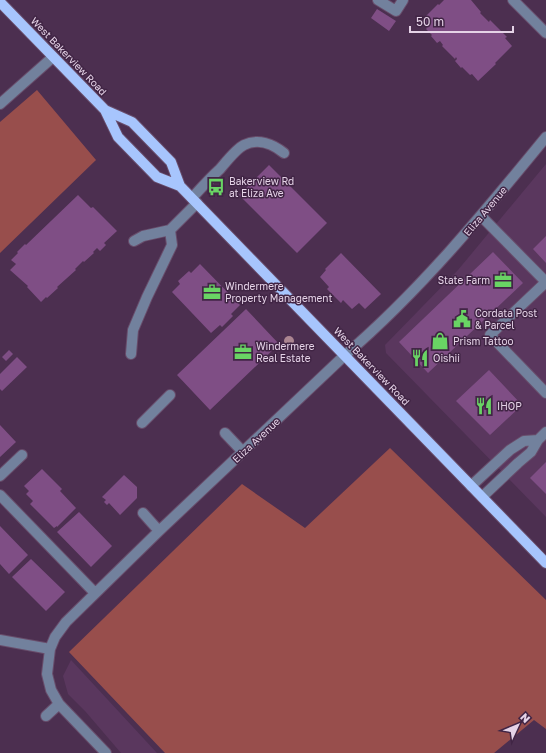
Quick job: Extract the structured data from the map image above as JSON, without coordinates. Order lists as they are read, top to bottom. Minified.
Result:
{"streets":{"main road":["West Bakerview Road"],"street":["Eliza Avenue"]},"crossings":[["West Bakerview Road","Eliza Avenue"]],"places":{"bus stop":["Bakerview Rd at Eliza Ave"],"office":["State Farm","Windermere Property Management","Windermere Real Estate"],"public building":["Cordata Post & Parcel"],"shop":["Prism Tattoo"],"restaurant":["Oishii","IHOP"]},"scale_bar":"50 m","north":"top right"}
